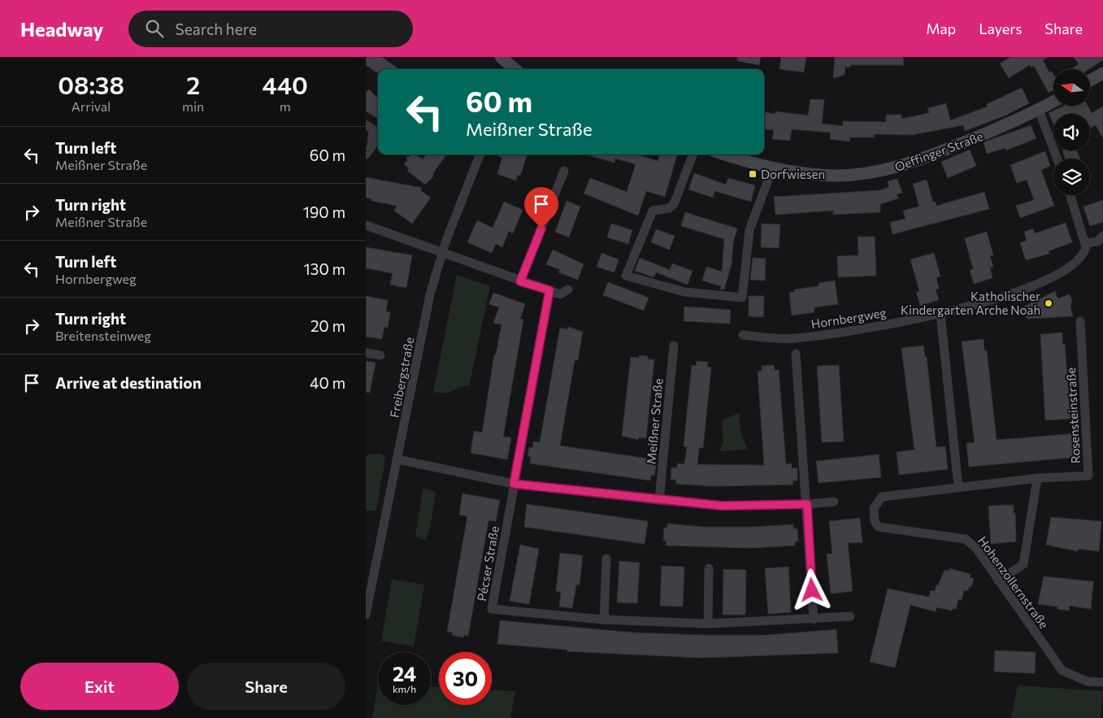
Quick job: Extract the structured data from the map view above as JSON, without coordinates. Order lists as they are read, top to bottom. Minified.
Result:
{"streets":{"street":["Oeffinger Straße","Hornbergweg","Freibergstraße","Rosensteinstraße","Meißner Straße","Pécser Straße","Hohenzollernstraße"]},"crossings":[["Rosensteinstraße","Hohenzollernstraße"]],"places":{"transit":["Dorfwiesen"],"other":["Katholischer Kindergarten Arche Noah"]},"north":"left","page":{"header":"Headway","search":"Search here","nav":["Map","Layers","Share"],"eta":["08:38","Arrival","2","min","440","m"],"turn":["60 m","Meißner Straße"],"list":[{"name":"Turn left","note":"Meißner Straße","value":"60 m"},{"name":"Turn right","note":"Meißner Straße","value":"190 m"},{"name":"Turn left","note":"Hornbergweg","value":"130 m"},{"name":"Turn right","note":"Breitensteinweg","value":"20 m"},{"name":"Arrive at destination","value":"40 m"}],"speed":"24 km/h","limit":"30","buttons":["Exit","Share"]}}
